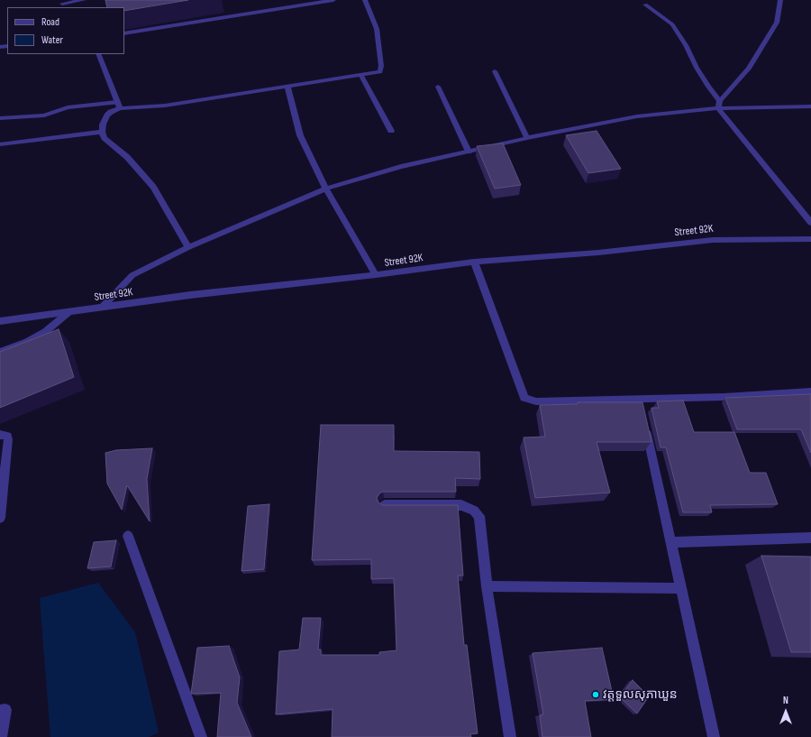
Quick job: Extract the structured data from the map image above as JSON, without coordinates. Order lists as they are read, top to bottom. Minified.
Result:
{"streets":{"street":["Street 92K"]},"places":["វត្តទួលសុភាឃួន"],"legend":["Road","Water"],"north":"top"}
